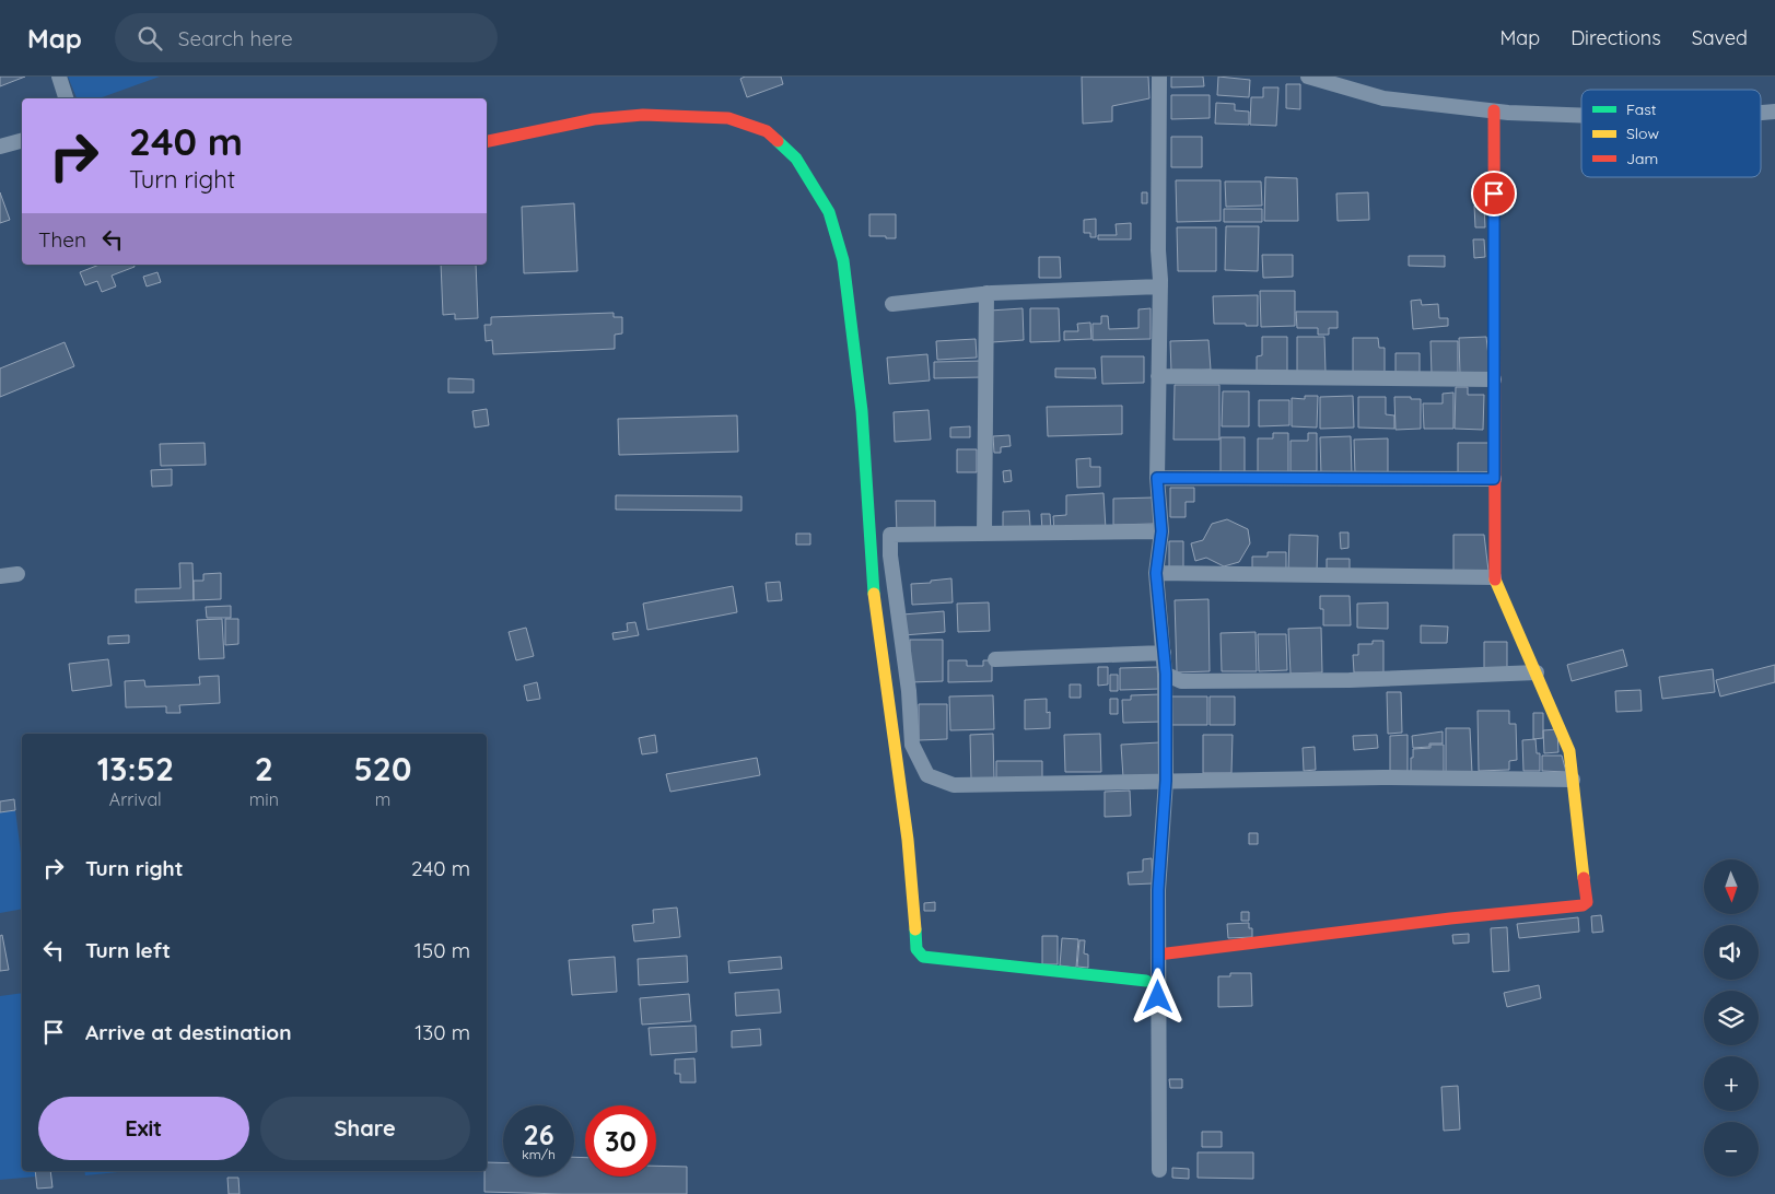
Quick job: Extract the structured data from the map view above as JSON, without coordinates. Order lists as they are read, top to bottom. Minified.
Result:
{"legend":["Fast","Slow","Jam"],"north":"bottom","page":{"header":"Map","search":"Search here","nav":["Map","Directions","Saved"],"turn":["240 m","Turn right"],"then":"Then","eta":["13:52","Arrival","2","min","520","m"],"list":[{"name":"Turn right","value":"240 m"},{"name":"Turn left","value":"150 m"},{"name":"Arrive at destination","value":"130 m"}],"map_buttons":["+","−"],"buttons":["Exit","Share"],"speed":"26 km/h","limit":"30"}}
